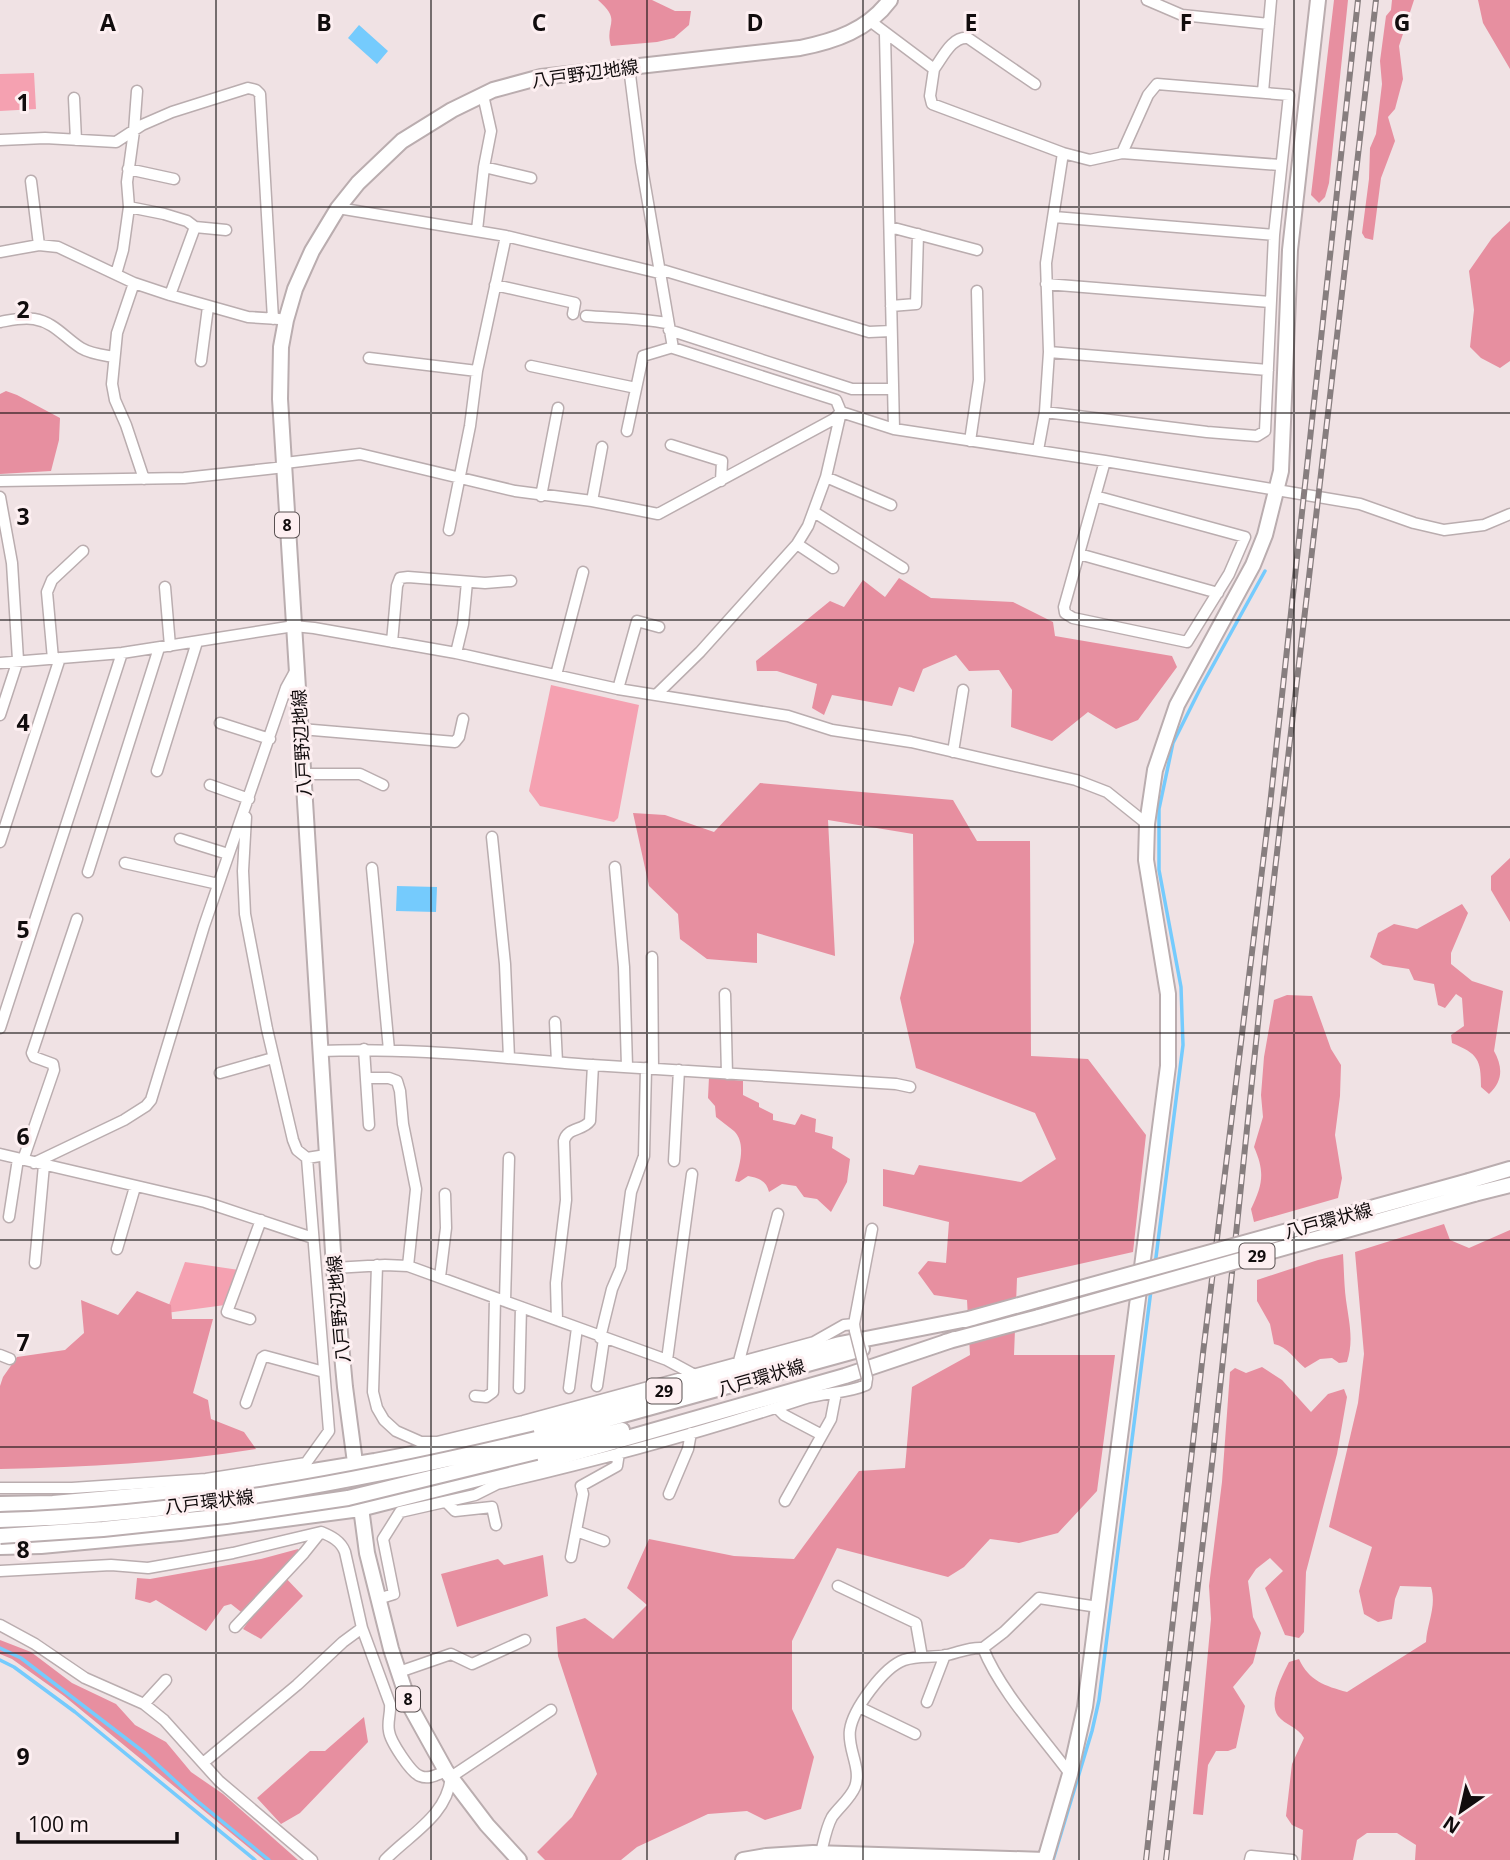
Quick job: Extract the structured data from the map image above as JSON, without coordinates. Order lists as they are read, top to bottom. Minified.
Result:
{"streets":{"main road":["八戸野辺地線","8","八戸環状線","29"]},"crossings":[["八戸野辺地線","29"],["八戸環状線","29"]],"scale_bar":"100 m","north":"bottom left","grid":{"columns":["A","B","C","D","E","F","G"],"rows":["1","2","3","4","5","6","7","8","9"]}}
